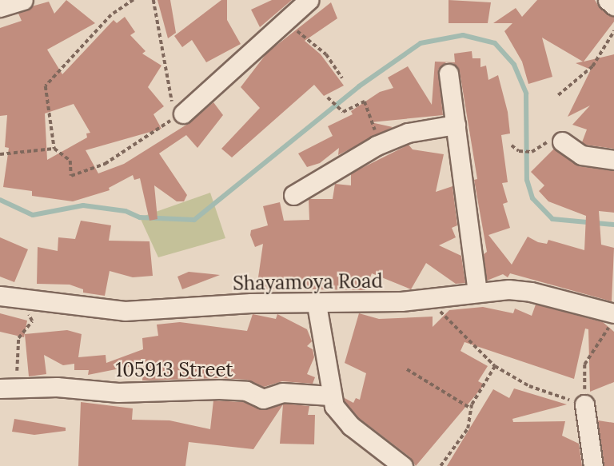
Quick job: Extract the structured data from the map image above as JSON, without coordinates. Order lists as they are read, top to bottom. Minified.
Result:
{"streets":{"street":["Shayamoya Road","105913 Street"]}}
